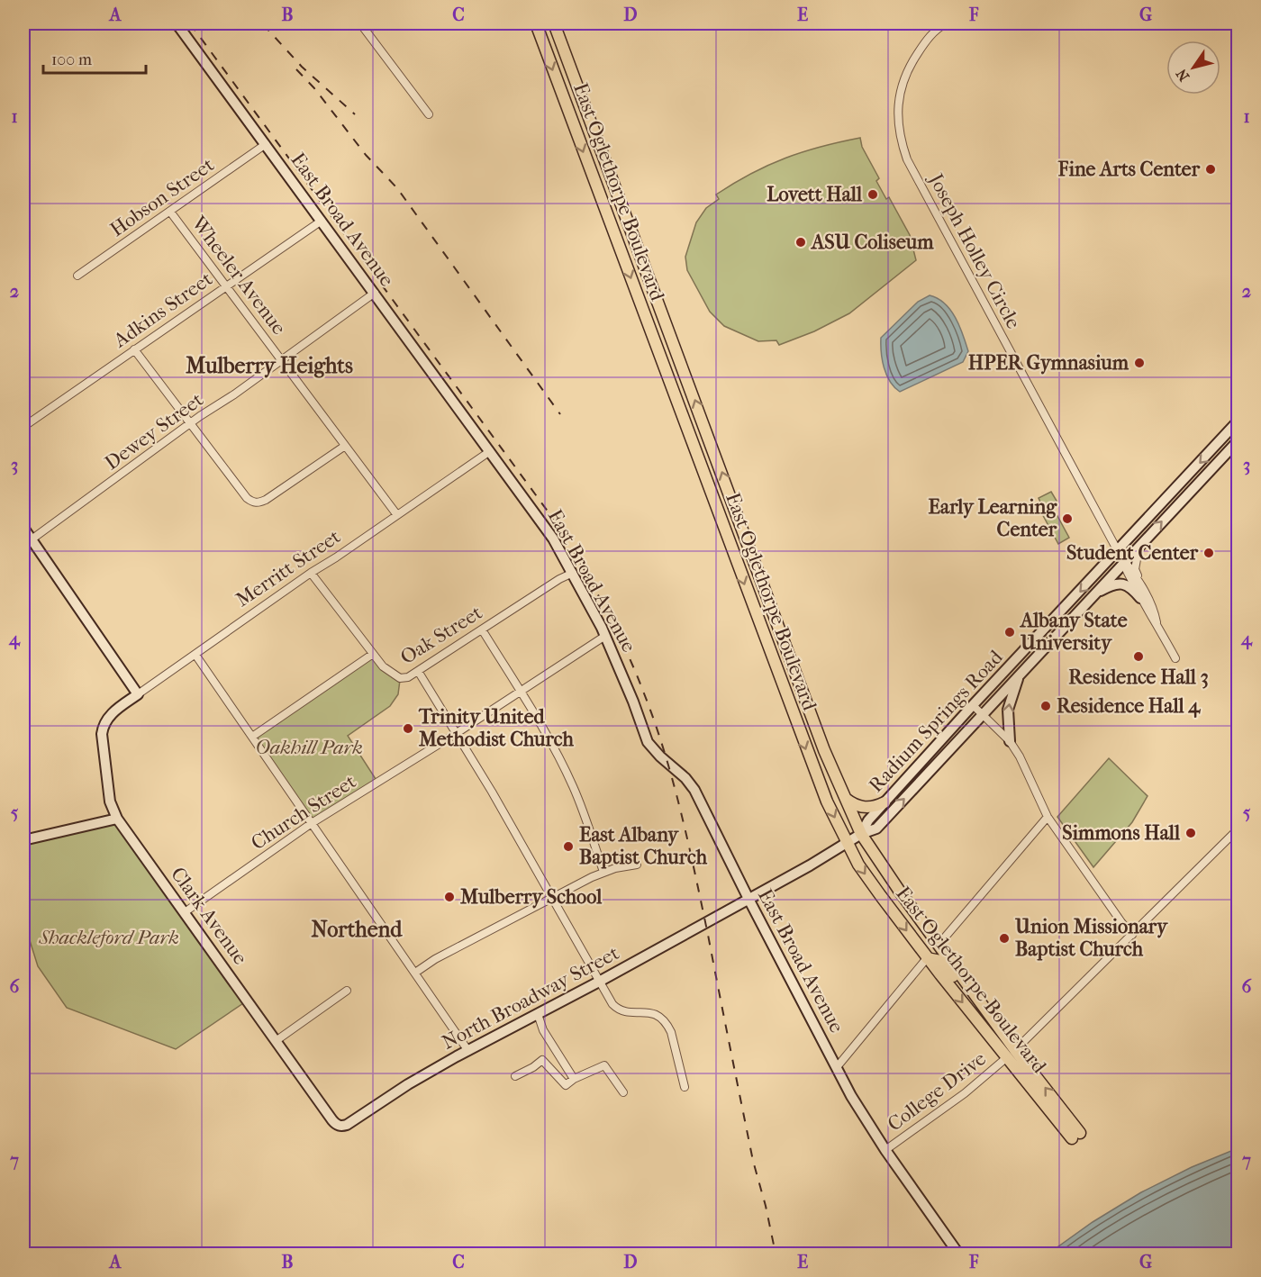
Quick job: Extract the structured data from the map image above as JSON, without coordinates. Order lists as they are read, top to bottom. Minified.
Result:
{"streets":{"main road":["East Oglethorpe Boulevard","East Broad Avenue","Merritt Street","Radium Springs Road","Clark Avenue","North Broadway Street"],"street":["Hobson Street","Joseph Holley Circle","Wheeler Avenue","Adkins Street","Dewey Street","Oak Street","Church Street","College Drive"]},"crossings":[["East Oglethorpe Boulevard","Radium Springs Road"],["East Oglethorpe Boulevard","North Broadway Street"],["East Oglethorpe Boulevard","College Drive"],["Hobson Street","East Broad Avenue"],["Hobson Street","Wheeler Avenue"],["East Broad Avenue","Adkins Street"],["East Broad Avenue","Dewey Street"],["East Broad Avenue","Merritt Street"],["East Broad Avenue","Oak Street"],["East Broad Avenue","Church Street"],["East Broad Avenue","North Broadway Street"],["East Broad Avenue","College Drive"],["Joseph Holley Circle","Radium Springs Road"],["Wheeler Avenue","Adkins Street"],["Wheeler Avenue","Dewey Street"],["Wheeler Avenue","Merritt Street"],["Merritt Street","Clark Avenue"],["Radium Springs Road","North Broadway Street"],["Church Street","Clark Avenue"],["Clark Avenue","North Broadway Street"]],"districts":["Mulberry Heights","Northend"],"parks":["Oakhill Park","Shackleford Park"],"places":["Fine Arts Center","Lovett Hall","ASU Coliseum","HPER Gymnasium","Early Learning Center","Student Center","Albany State University","Residence Hall 3","Residence Hall 4","Trinity United Methodist Church","Simmons Hall","East Albany Baptist Church","Mulberry School","Union Missionary Baptist Church"],"scale_bar":"100 m","north":"bottom left","grid":{"columns":["A","B","C","D","E","F","G"],"rows":["1","2","3","4","5","6","7"]}}
